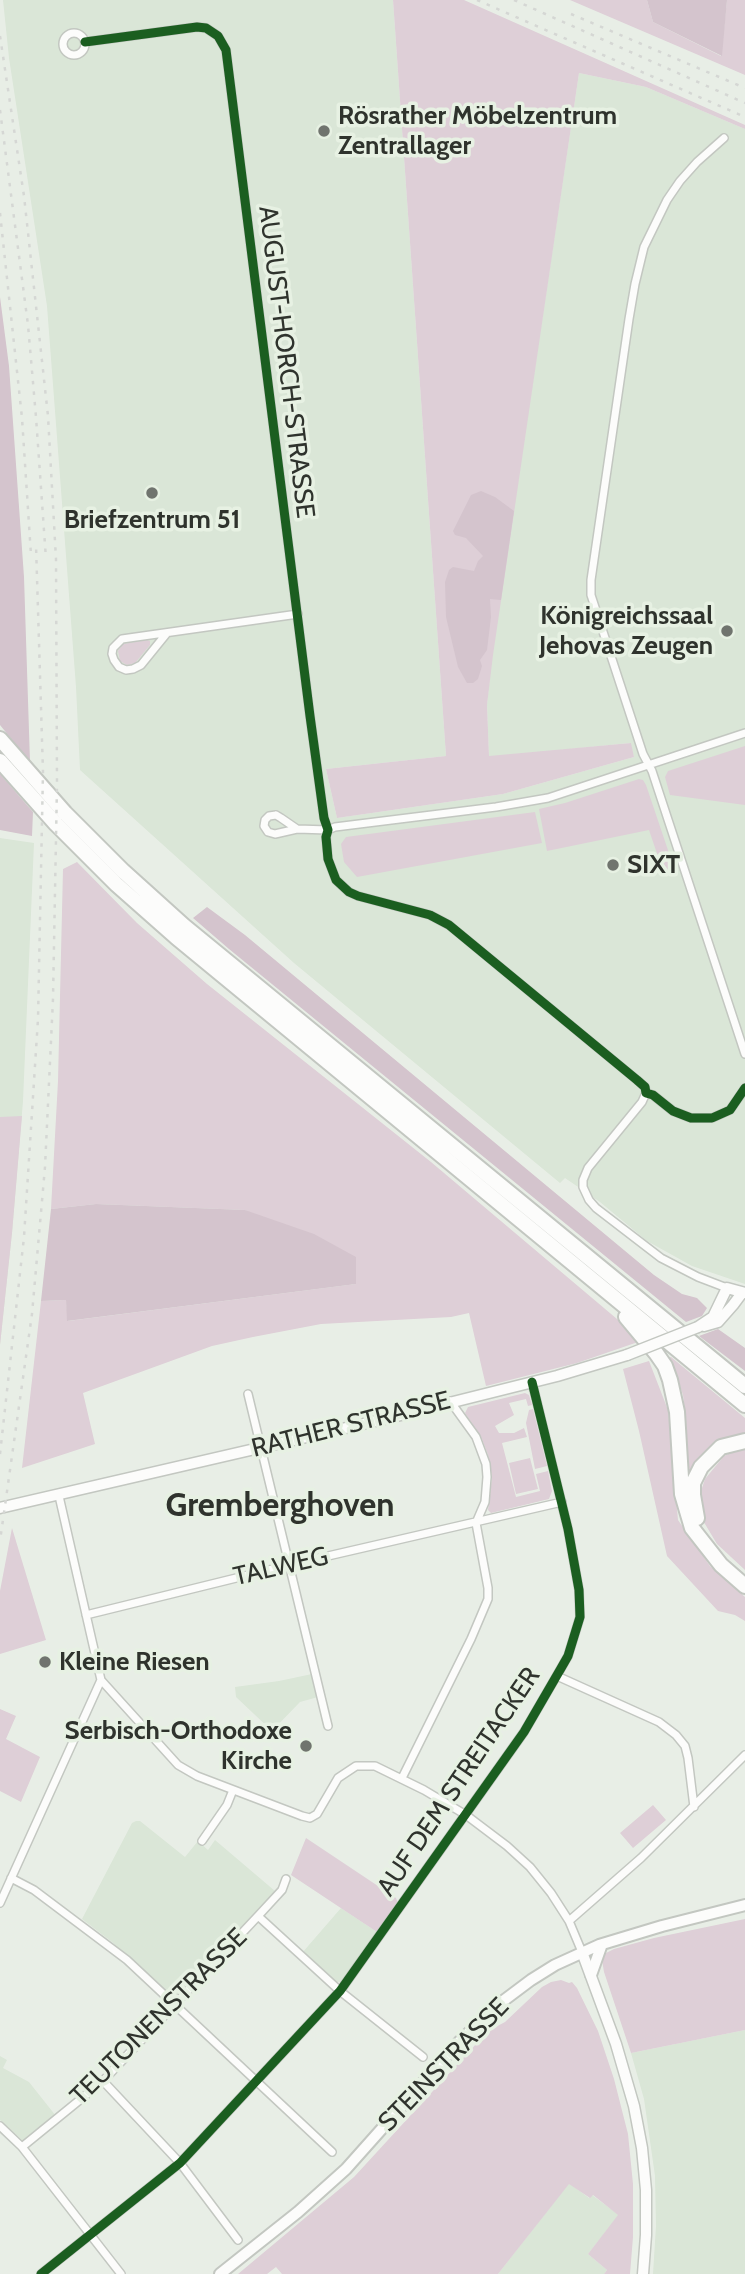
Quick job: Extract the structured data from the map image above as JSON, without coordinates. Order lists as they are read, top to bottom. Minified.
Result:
{"streets":{"main road":["STEINSTRASSE"],"street":["AUGUST-HORCH-STRASSE","RATHER STRASSE","TALWEG","AUF DEM STREITACKER","TEUTONENSTRASSE"]},"crossings":[["RATHER STRASSE","AUF DEM STREITACKER"],["TALWEG","AUF DEM STREITACKER"]],"districts":["Gremberghoven"],"places":["Rösrather Möbelzentrum Zentrallager","Briefzentrum 51","Königreichssaal Jehovas Zeugen","SIXT","Kleine Riesen","Serbisch-Orthodoxe Kirche"]}
